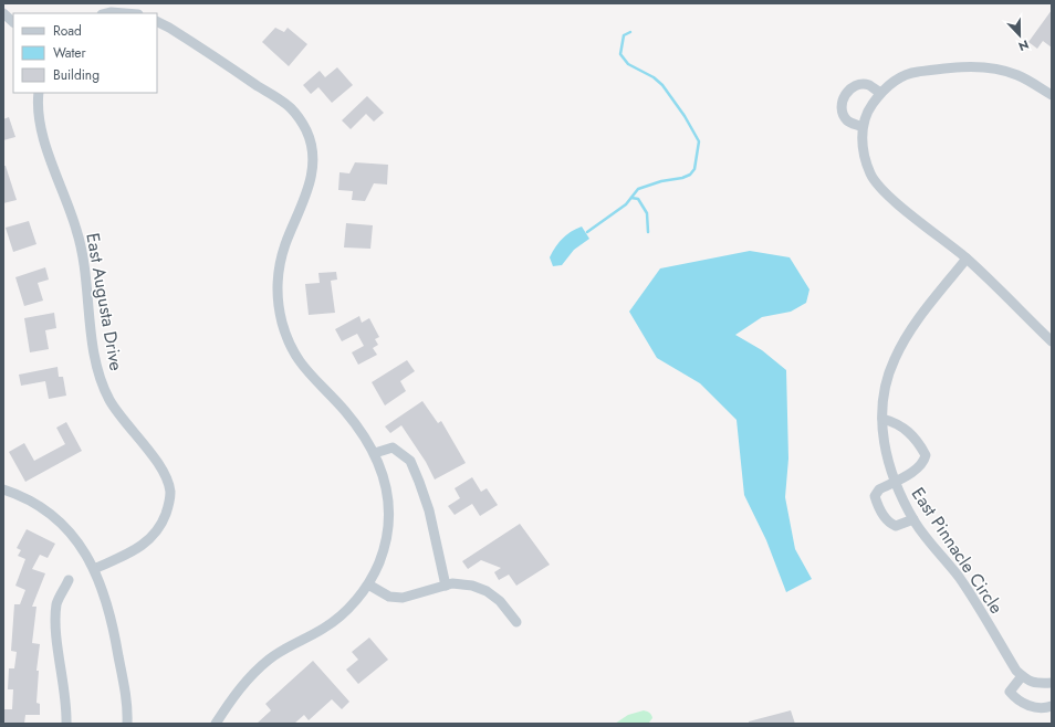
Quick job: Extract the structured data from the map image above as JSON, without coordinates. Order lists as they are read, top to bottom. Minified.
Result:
{"streets":{"street":["East Augusta Drive","East Pinnacle Circle"]},"legend":["Road","Water","Building"],"north":"bottom"}
